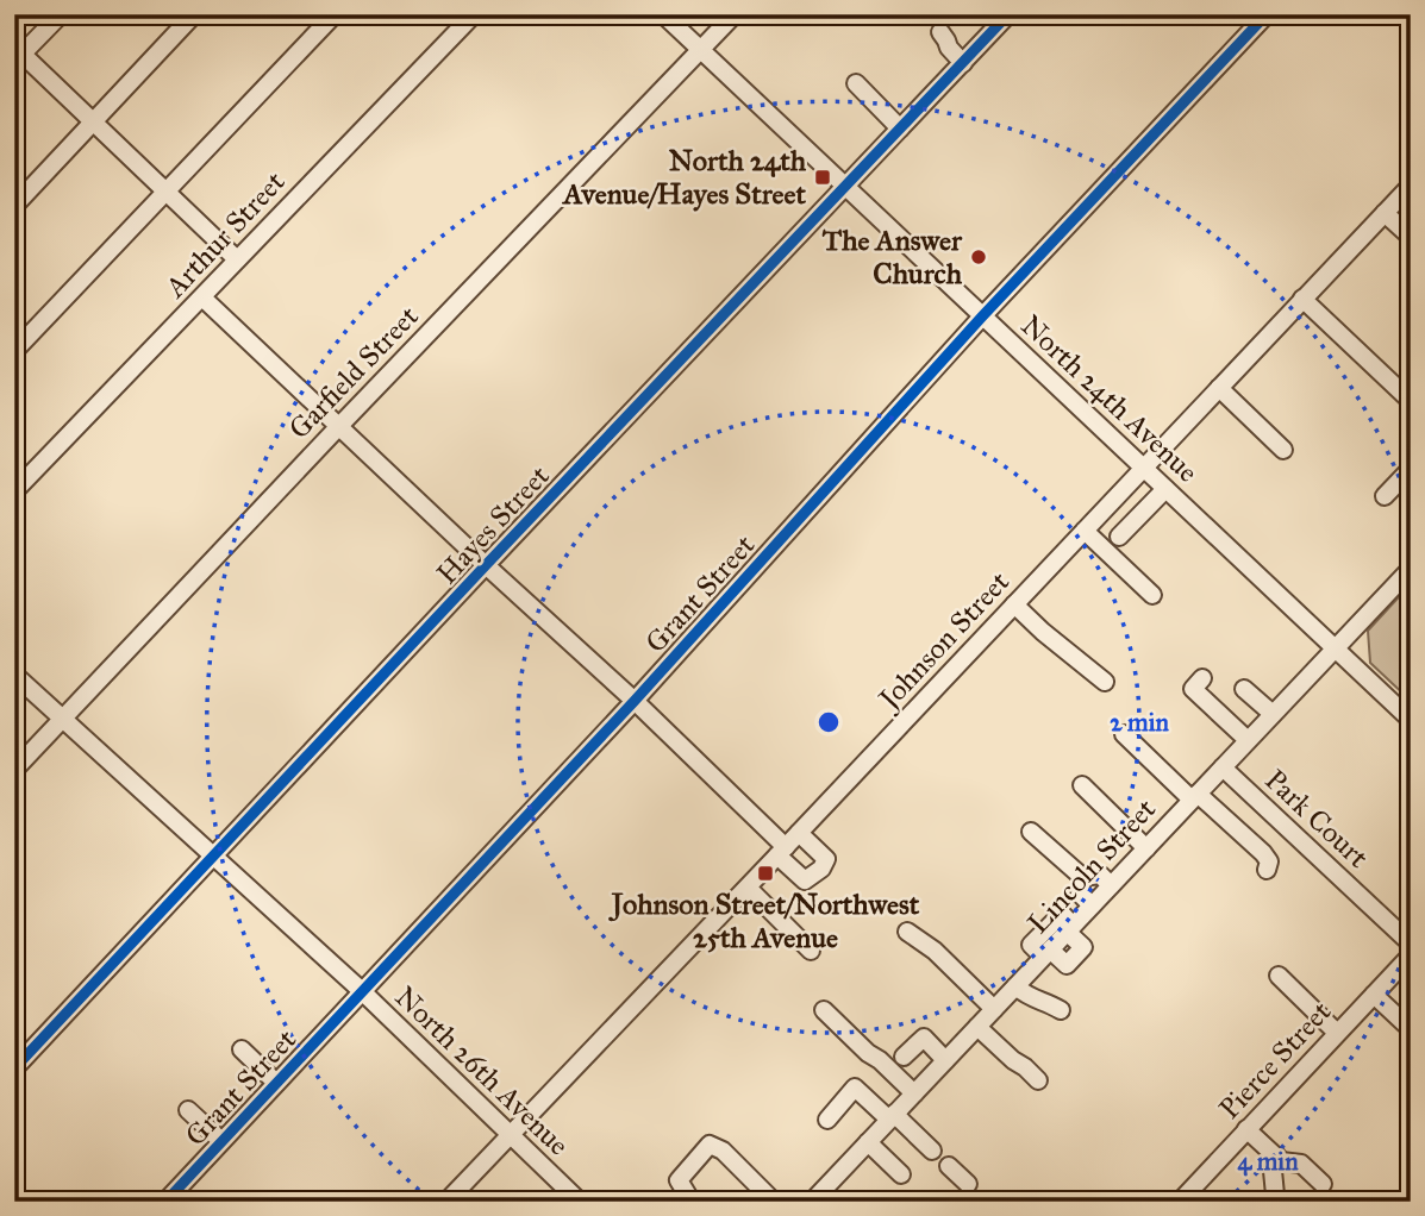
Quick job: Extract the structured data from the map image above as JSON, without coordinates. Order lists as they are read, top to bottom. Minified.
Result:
{"streets":{"street":["Arthur Street","Garfield Street","North 24th Avenue","Hayes Street","Grant Street","Johnson Street","Park Court","Lincoln Street","Pierce Street","North 26th Avenue"]},"crossings":[["Garfield Street","North 24th Avenue"],["Garfield Street","North 26th Avenue"],["North 24th Avenue","Hayes Street"],["North 24th Avenue","Grant Street"],["North 24th Avenue","Johnson Street"],["North 24th Avenue","Lincoln Street"],["Hayes Street","North 26th Avenue"],["Grant Street","North 26th Avenue"],["Johnson Street","North 26th Avenue"],["Park Court","Lincoln Street"]],"places":{"transit":["North 24th Avenue/Hayes Street","Johnson Street/Northwest 25th Avenue"],"other":["The Answer Church"]},"rings":["2 min","4 min"]}
